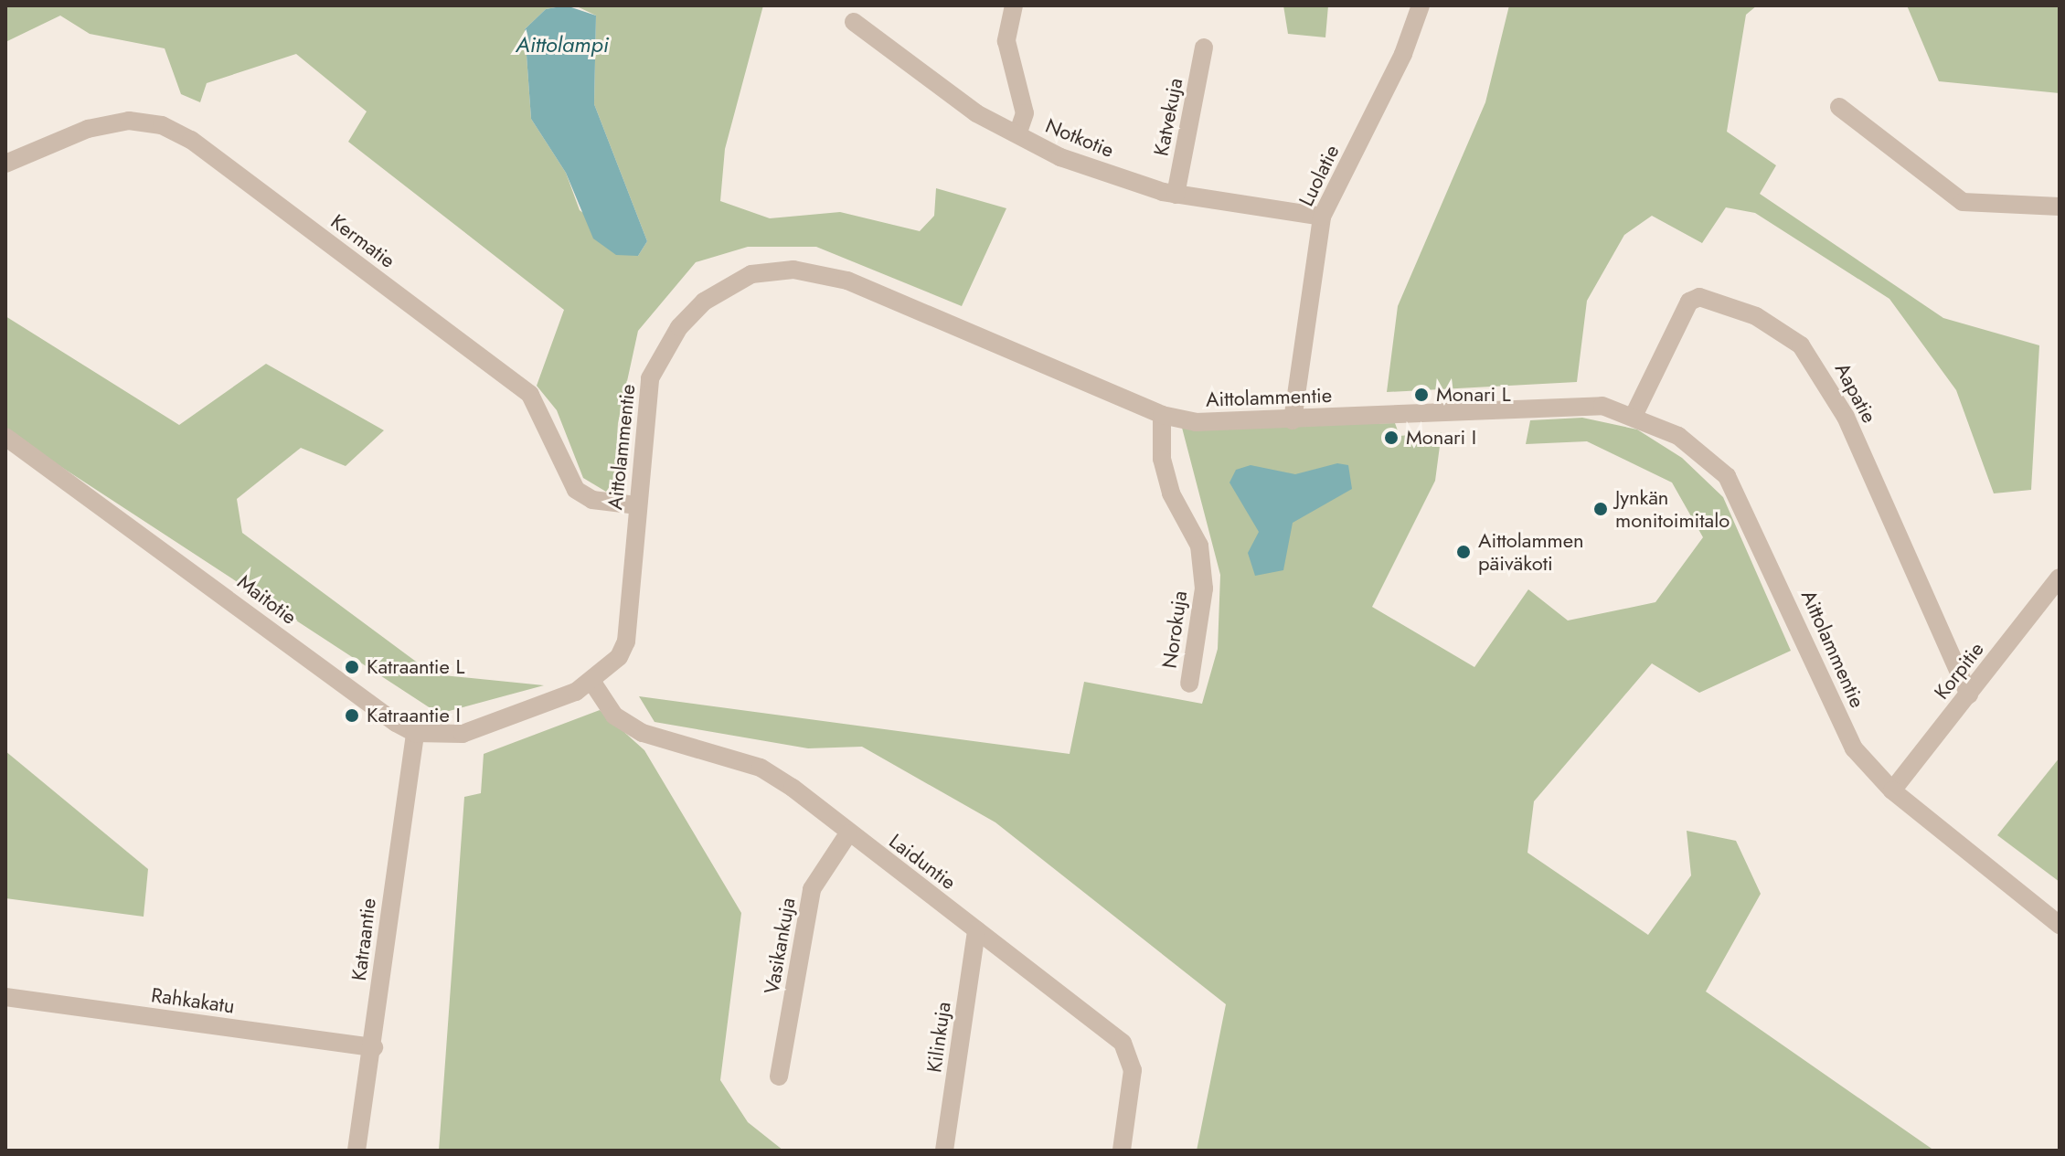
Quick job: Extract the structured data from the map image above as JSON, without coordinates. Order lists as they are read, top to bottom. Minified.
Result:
{"streets":{"street":["Katvekuja","Notkotie","Luolatie","Kermatie","Aapatie","Aittolammentie","Maitotie","Norokuja","Korpitie","Laiduntie","Katraantie","Vasikankuja","Rahkakatu","Kilinkuja"]},"crossings":[["Katvekuja","Notkotie"],["Notkotie","Luolatie"],["Luolatie","Aittolammentie"],["Kermatie","Aittolammentie"],["Aapatie","Aittolammentie"],["Aapatie","Korpitie"],["Aittolammentie","Maitotie"],["Aittolammentie","Norokuja"],["Aittolammentie","Korpitie"],["Aittolammentie","Laiduntie"],["Aittolammentie","Katraantie"],["Maitotie","Katraantie"],["Laiduntie","Vasikankuja"],["Laiduntie","Kilinkuja"],["Katraantie","Rahkakatu"]],"water":["Aittolampi"],"places":["Monari L","Monari I","Jynkän monitoimitalo","Aittolammen päiväkoti","Katraantie L","Katraantie I"]}
